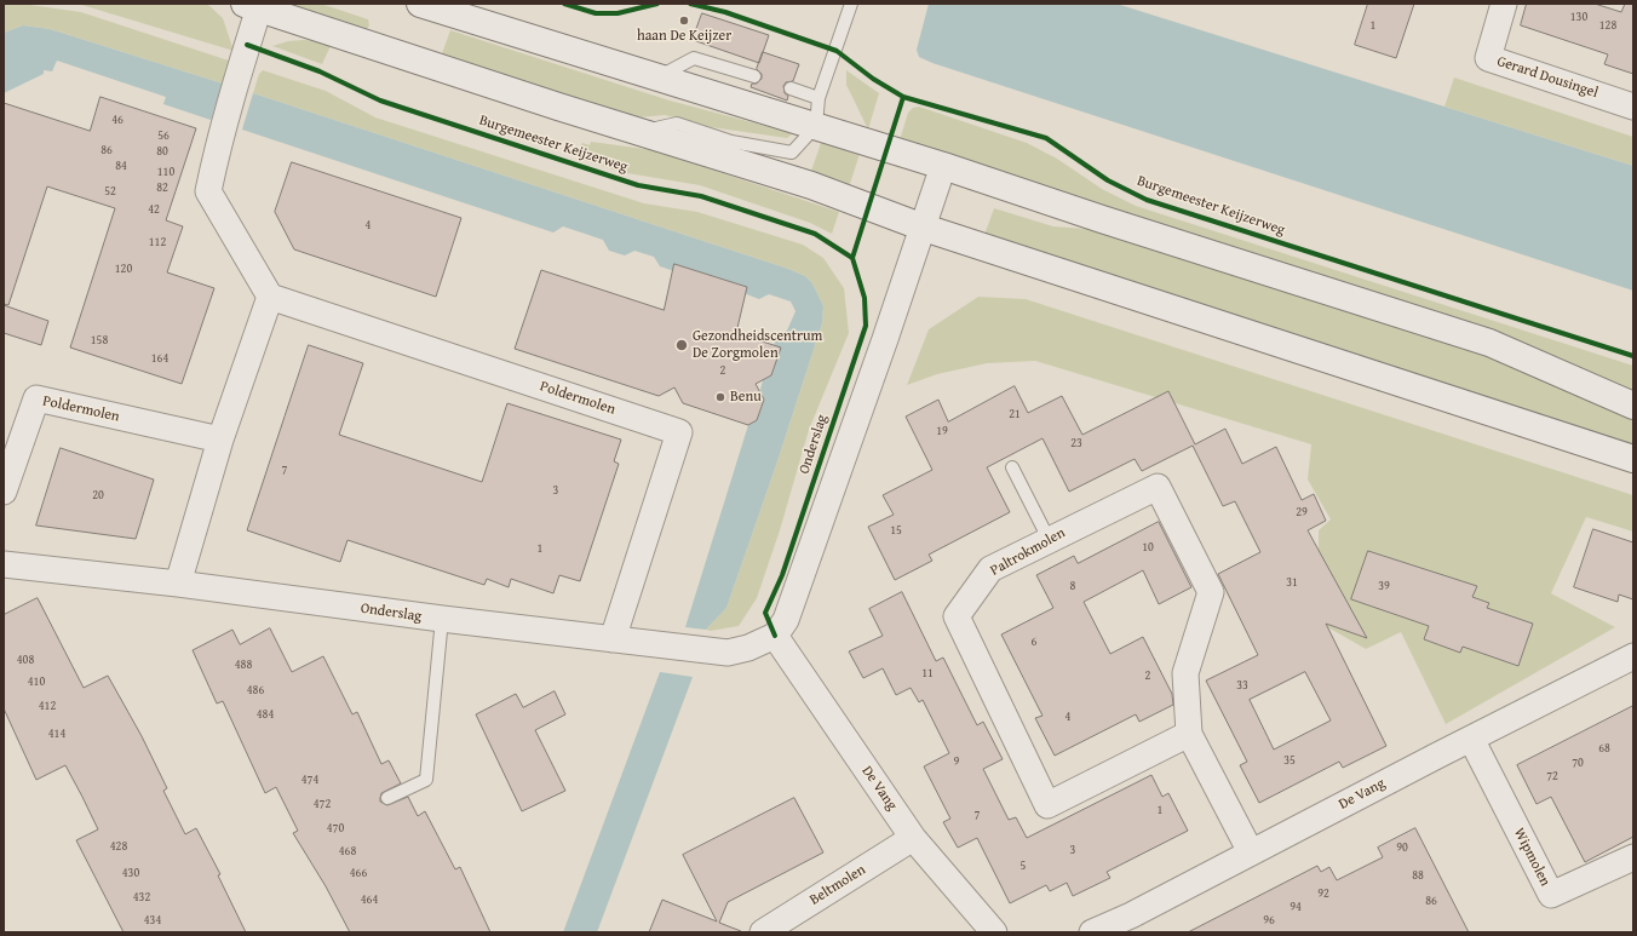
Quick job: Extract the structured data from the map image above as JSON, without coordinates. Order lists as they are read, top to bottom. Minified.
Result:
{"streets":{"street":["Gerard Dousingel","Poldermolen","Onderslag","Paltrokmolen","De Vang","Wipmolen","Beltmolen"],"cycle path":["Burgemeester Keijzerweg"]},"crossings":[["Poldermolen","Onderslag"],["Onderslag","De Vang"],["Paltrokmolen","De Vang"],["De Vang","Wipmolen"],["De Vang","Beltmolen"]],"places":["haan De Keijzer","Gezondheidscentrum De Zorgmolen","Benu"],"house_numbers":["130","1","128","46","56","86","80","84","110","82","52","42","4","112","120","158","164","2","21","19","23","7","3","20","29","15","10","1","31","8","39","6","408","488","11","2","410","33","486","412","484","4","414","68","35","9","70","72","474","472","1","7","470","428","90","3","468","5","430","466","88","92","432","464","86","94","434","96"]}
